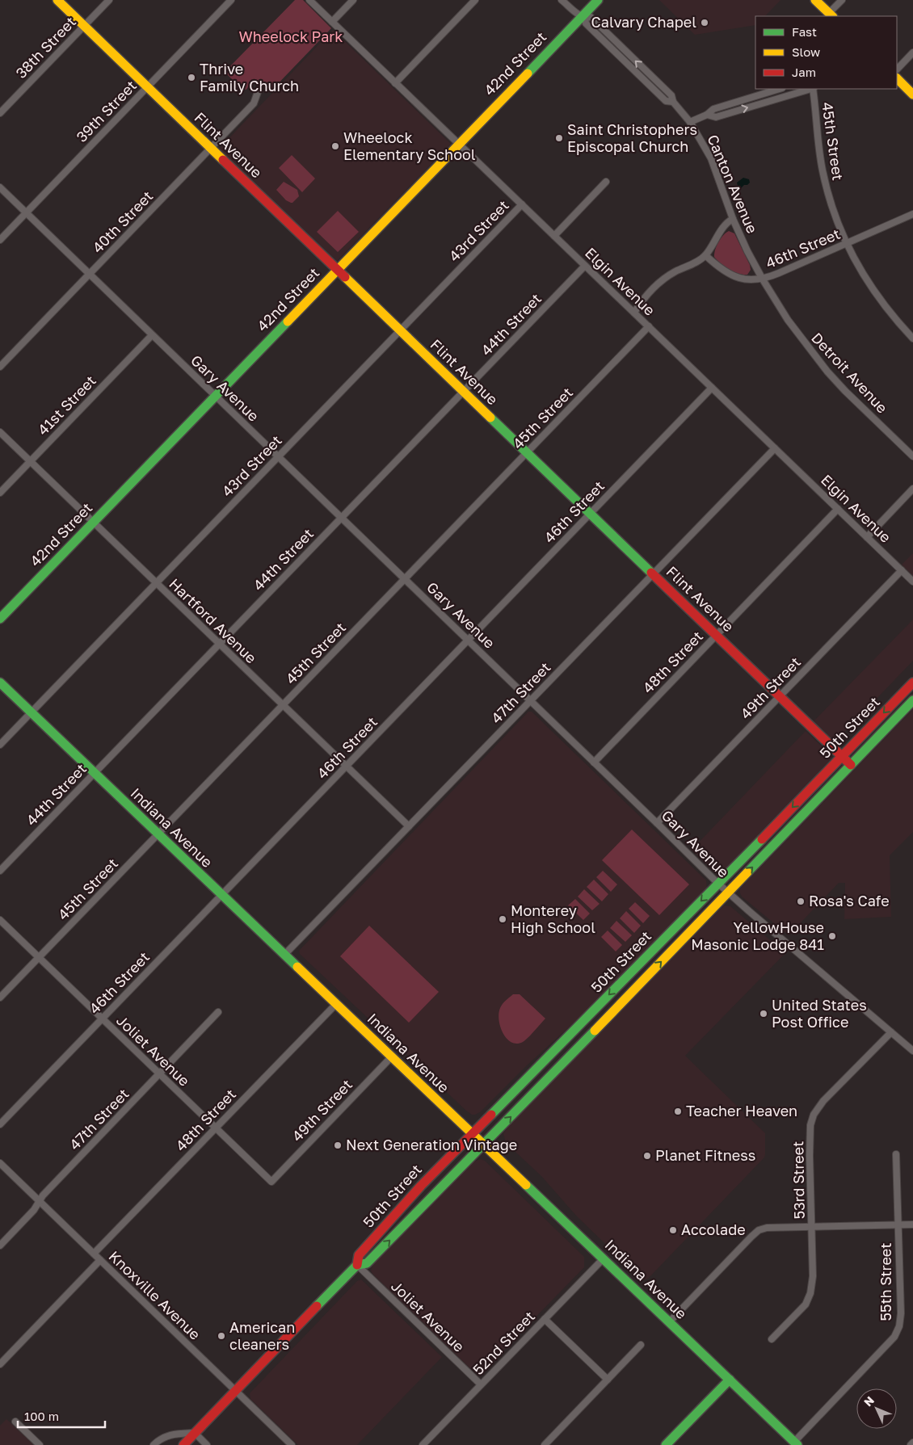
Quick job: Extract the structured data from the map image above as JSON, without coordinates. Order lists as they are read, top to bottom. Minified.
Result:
{"streets":{"main road":["42nd Street","Flint Avenue","50th Street","Indiana Avenue"],"street":["38th Street","39th Street","45th Street","Canton Avenue","40th Street","43rd Street","46th Street","Elgin Avenue","44th Street","Detroit Avenue","Gary Avenue","41st Street","Hartford Avenue","48th Street","49th Street","47th Street","Joliet Avenue","53rd Street","55th Street","Knoxville Avenue","52nd Street"]},"crossings":[["38th Street","Flint Avenue"],["42nd Street","Flint Avenue"],["42nd Street","Canton Avenue"],["42nd Street","Elgin Avenue"],["42nd Street","Gary Avenue"],["42nd Street","Hartford Avenue"],["39th Street","Flint Avenue"],["39th Street","Gary Avenue"],["45th Street","Flint Avenue"],["45th Street","46th Street"],["45th Street","Elgin Avenue"],["45th Street","Gary Avenue"],["45th Street","Hartford Avenue"],["45th Street","Indiana Avenue"],["45th Street","Joliet Avenue"],["Flint Avenue","40th Street"],["Flint Avenue","43rd Street"],["Flint Avenue","46th Street"],["Flint Avenue","44th Street"],["Flint Avenue","48th Street"],["Flint Avenue","49th Street"],["Flint Avenue","47th Street"],["Flint Avenue","50th Street"],["Canton Avenue","46th Street"],["Canton Avenue","Detroit Avenue"],["40th Street","Gary Avenue"],["43rd Street","Elgin Avenue"],["43rd Street","Gary Avenue"],["43rd Street","Hartford Avenue"],["43rd Street","Indiana Avenue"],["46th Street","Elgin Avenue"],["46th Street","Detroit Avenue"],["46th Street","Gary Avenue"],["46th Street","Hartford Avenue"],["46th Street","Indiana Avenue"],["46th Street","Joliet Avenue"],["Elgin Avenue","44th Street"],["Elgin Avenue","48th Street"],["Elgin Avenue","49th Street"],["Elgin Avenue","47th Street"],["44th Street","Gary Avenue"],["44th Street","Hartford Avenue"],["44th Street","Indiana Avenue"],["Gary Avenue","41st Street"],["Gary Avenue","48th Street"],["Gary Avenue","49th Street"],["Gary Avenue","47th Street"],["Gary Avenue","50th Street"],["Gary Avenue","53rd Street"],["41st Street","Hartford Avenue"],["Hartford Avenue","47th Street"],["48th Street","Indiana Avenue"],["48th Street","Joliet Avenue"],["48th Street","Knoxville Avenue"],["49th Street","Indiana Avenue"],["49th Street","Joliet Avenue"],["47th Street","Indiana Avenue"],["47th Street","Joliet Avenue"],["47th Street","Knoxville Avenue"],["50th Street","Indiana Avenue"],["50th Street","Joliet Avenue"],["50th Street","Knoxville Avenue"],["Indiana Avenue","53rd Street"],["Indiana Avenue","55th Street"],["Indiana Avenue","52nd Street"],["Joliet Avenue","52nd Street"]],"parks":["Wheelock Park"],"places":["Calvary Chapel","Thrive Family Church","Saint Christophers Episcopal Church","Wheelock Elementary School","Rosa's Cafe","Monterey High School","YellowHouse Masonic Lodge 841","United States Post Office","Teacher Heaven","Next Generation Vintage","Planet Fitness","Accolade","American cleaners"],"legend":["Fast","Slow","Jam"],"scale_bar":"100 m","north":"top left"}
